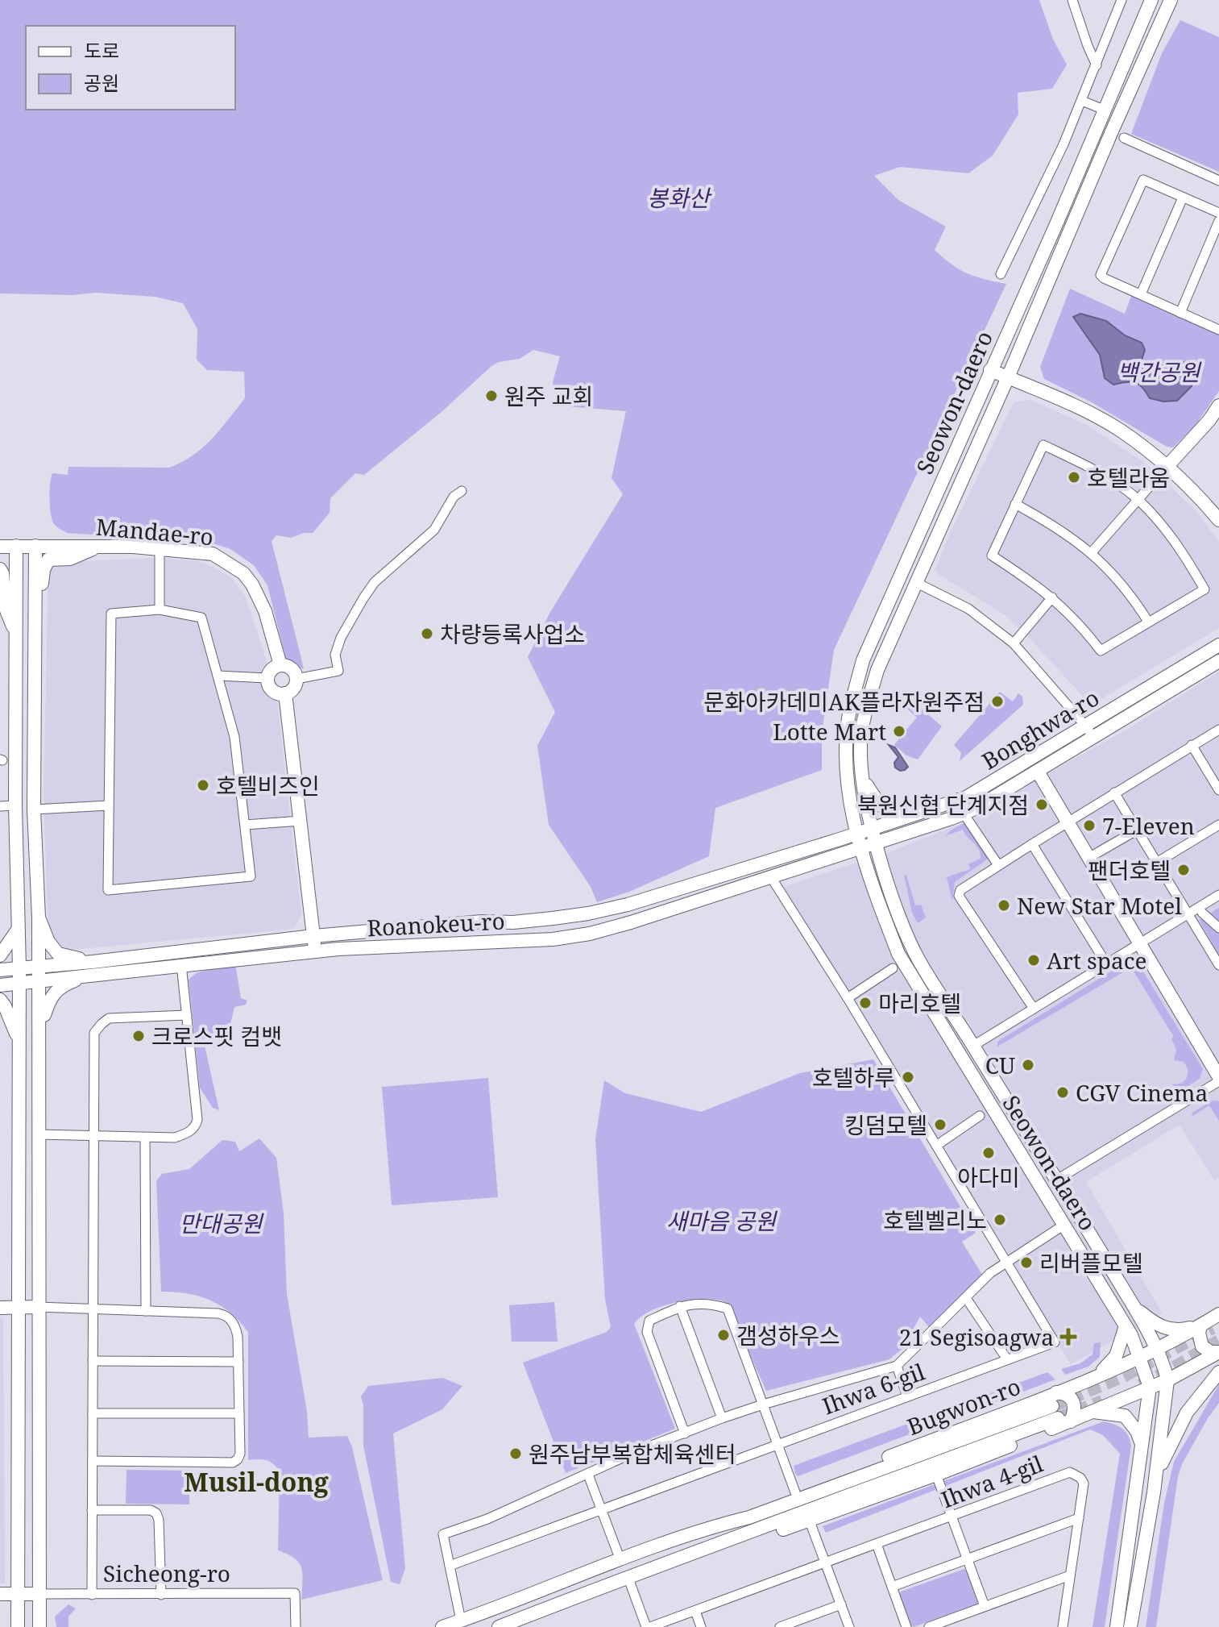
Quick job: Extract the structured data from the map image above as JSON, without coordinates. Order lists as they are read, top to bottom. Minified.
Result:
{"streets":{"street":["Seowon-daero","Mandae-ro","Bonghwa-ro","Roanokeu-ro","Ihwa 6-gil","Bugwon-ro","Ihwa 4-gil","Sicheong-ro"]},"crossings":[["Seowon-daero","Bonghwa-ro"],["Seowon-daero","Roanokeu-ro"],["Seowon-daero","Bugwon-ro"],["Bonghwa-ro","Roanokeu-ro"],["Roanokeu-ro","Ihwa 6-gil"]],"districts":["Musil-dong"],"parks":["봉화산","백간공원","새마음 공원","만대공원"],"places":{"other":["원주 교회","호텔라움","차량등록사업소","문화아카데미AK플라자원주점","Lotte Mart","호텔비즈인","북원신협 단계지점","7-Eleven","팬더호텔","New Star Motel","Art space","마리호텔","크로스핏 컴뱃","CU","호텔하루","CGV Cinema","킹덤모텔","아다미","호텔벨리노","리버플모텔","갬성하우스","원주남부복합체육센터"],"health":["21 Segisoagwa"]},"legend":["도로","공원"]}
